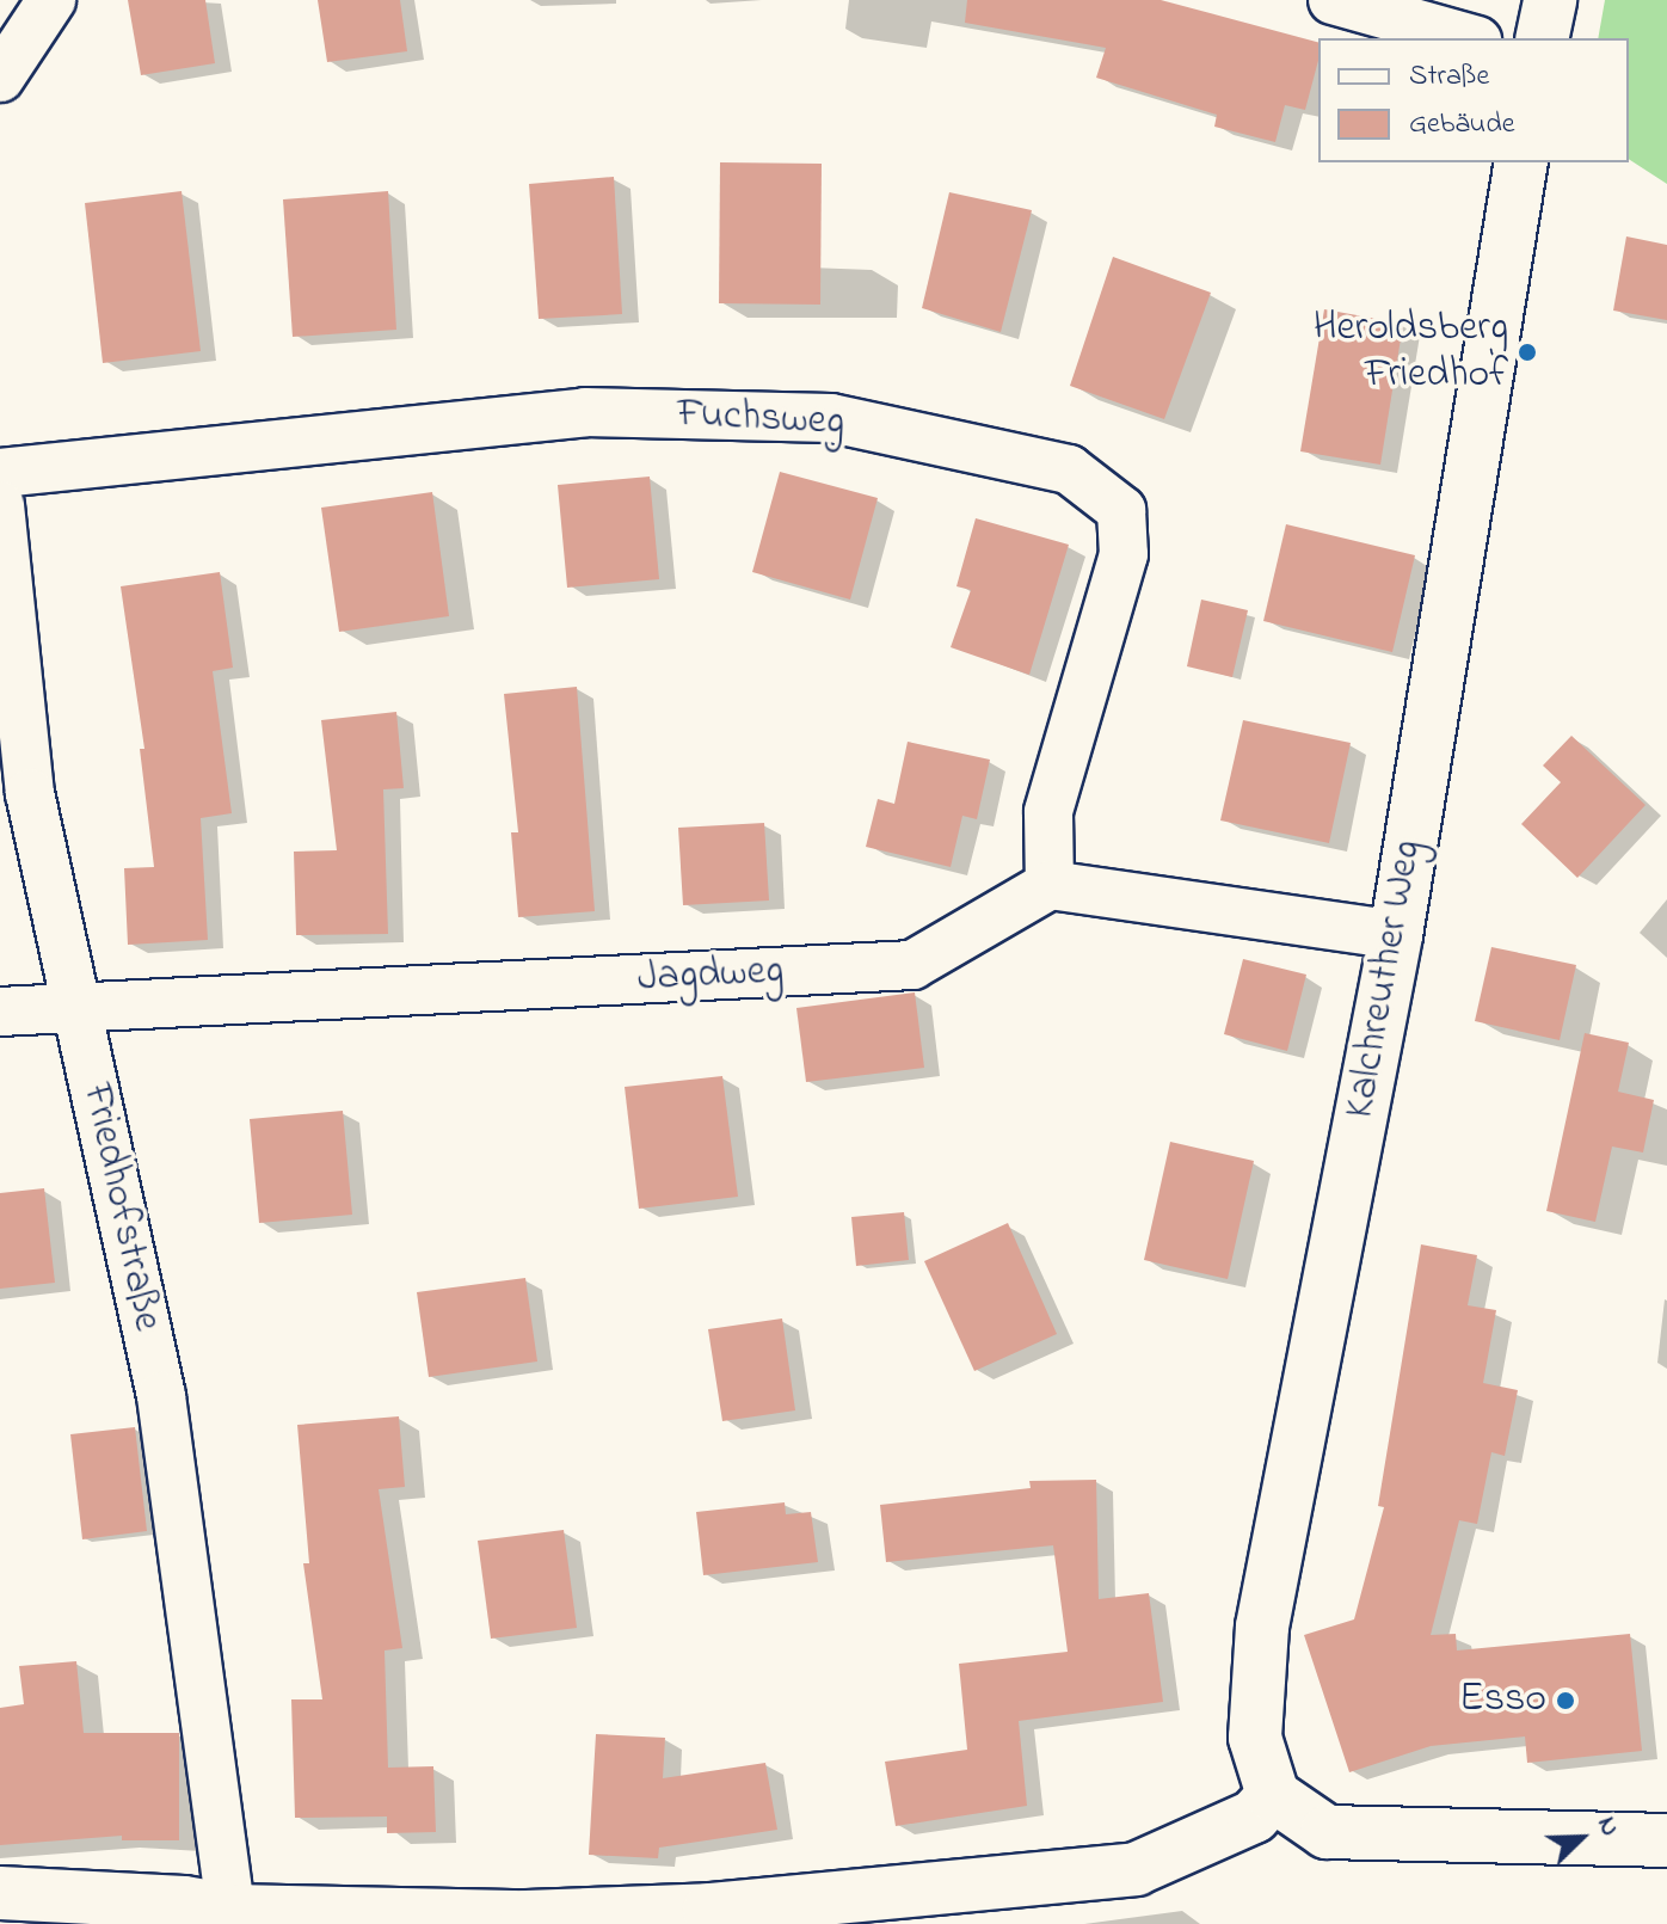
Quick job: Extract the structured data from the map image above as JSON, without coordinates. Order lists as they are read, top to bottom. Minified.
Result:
{"streets":{"main road":["Kalchreuther Weg"],"street":["Fuchsweg","Jagdweg","Friedhofstraße"]},"crossings":[["Fuchsweg","Jagdweg"],["Jagdweg","Friedhofstraße"]],"places":["Heroldsberg Friedhof","Esso"],"legend":["Straße","Gebäude"],"north":"top right"}
